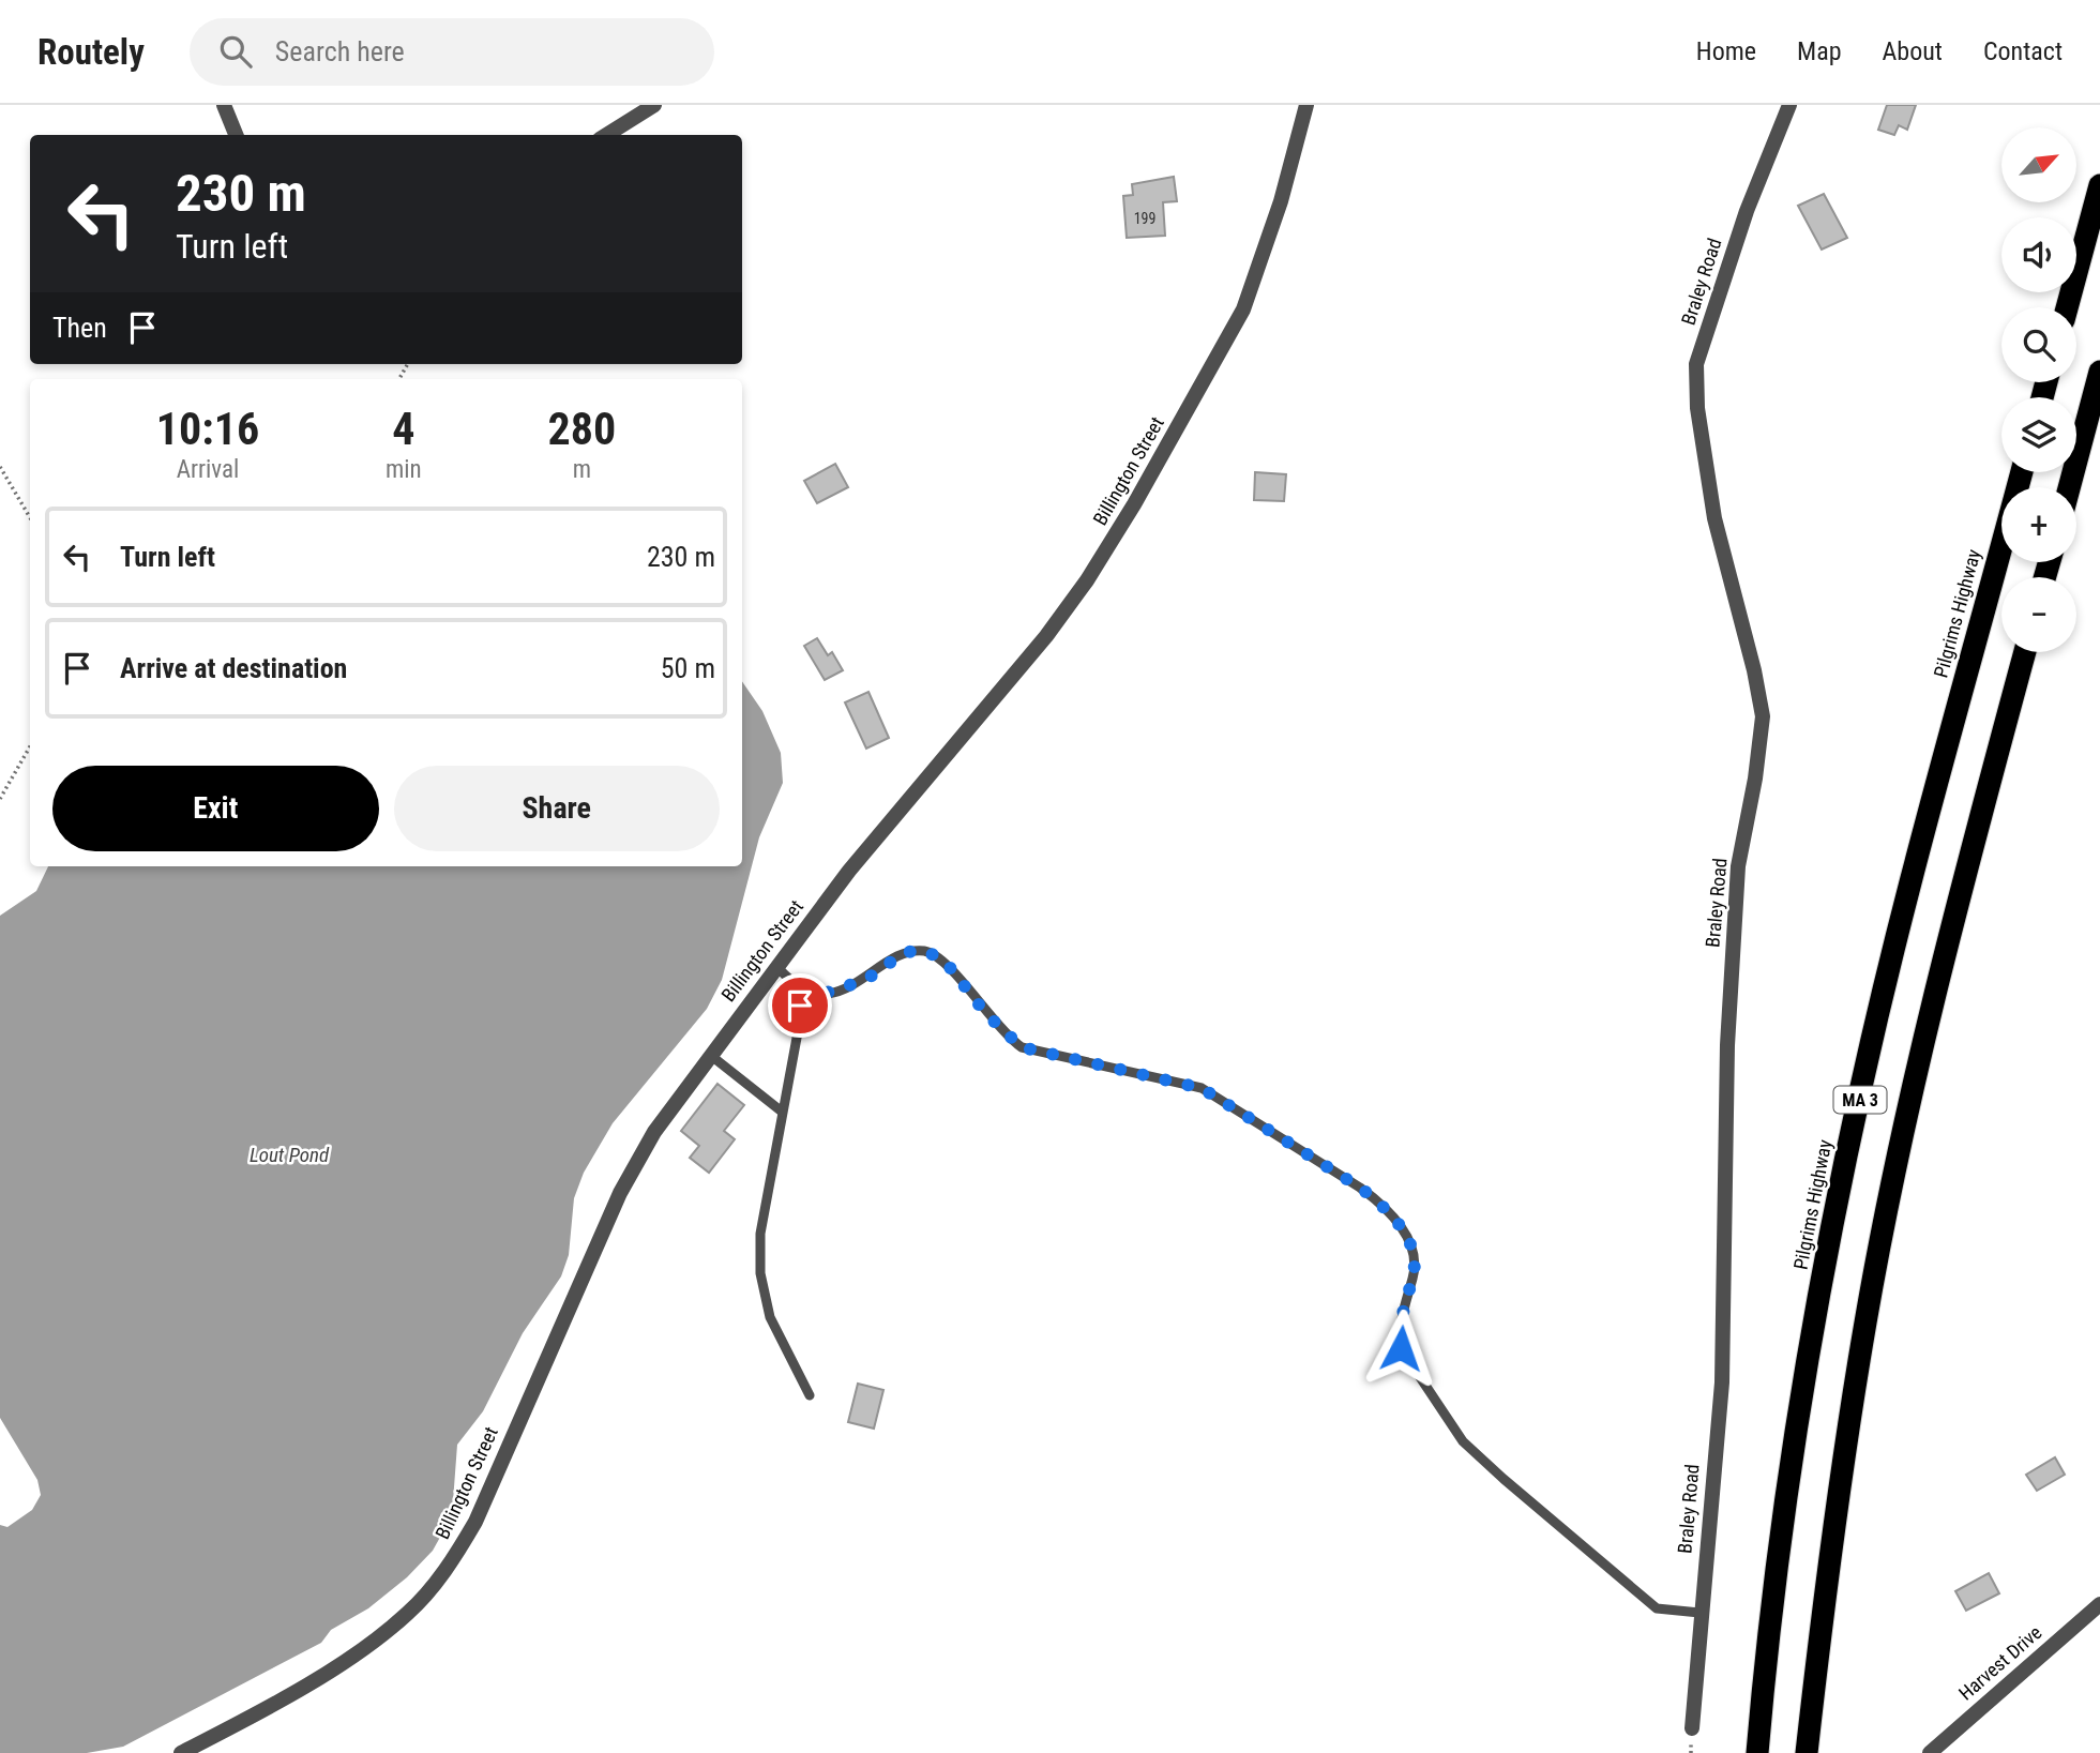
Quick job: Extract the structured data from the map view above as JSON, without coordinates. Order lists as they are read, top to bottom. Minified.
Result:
{"streets":{"highway":["Pilgrims Highway","MA 3"],"street":["Braley Road","Billington Street","Harvest Drive"]},"water":["Lout Pond"],"house_numbers":["199"],"north":"top right","page":{"header":"Routely","search":"Search here","nav":["Home","Map","About","Contact"],"map_buttons":["+","−"],"turn":["230 m","Turn left"],"then":"Then","eta":["10:16","Arrival","4","min","280","m"],"list":[{"name":"Turn left","value":"230 m"},{"name":"Arrive at destination","value":"50 m"}],"buttons":["Exit","Share"]}}
